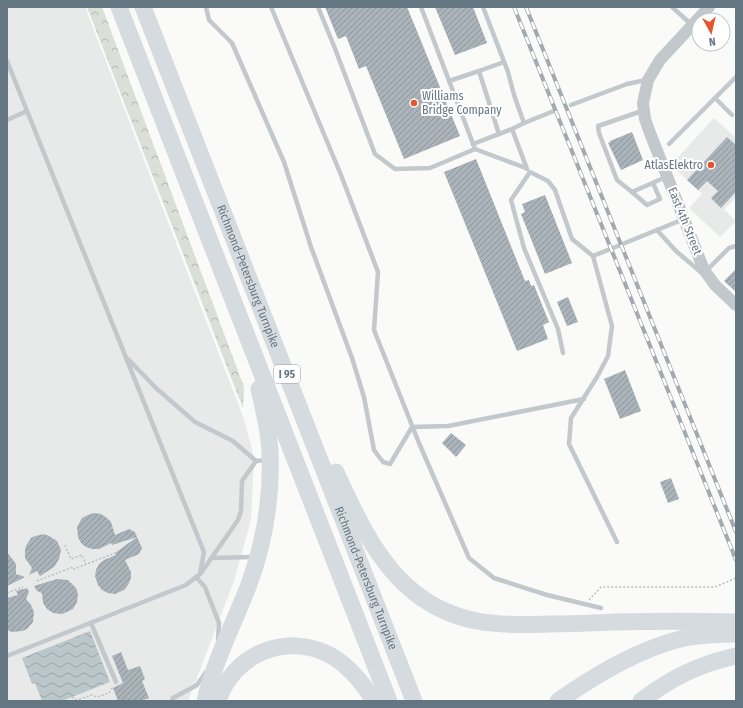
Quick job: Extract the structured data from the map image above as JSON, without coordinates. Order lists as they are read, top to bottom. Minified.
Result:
{"streets":{"highway":["Richmond-Petersburg Turnpike","I 95"],"street":["East 4th Street"]},"places":["Williams Bridge Company","AtlasElektro"],"north":"bottom"}
